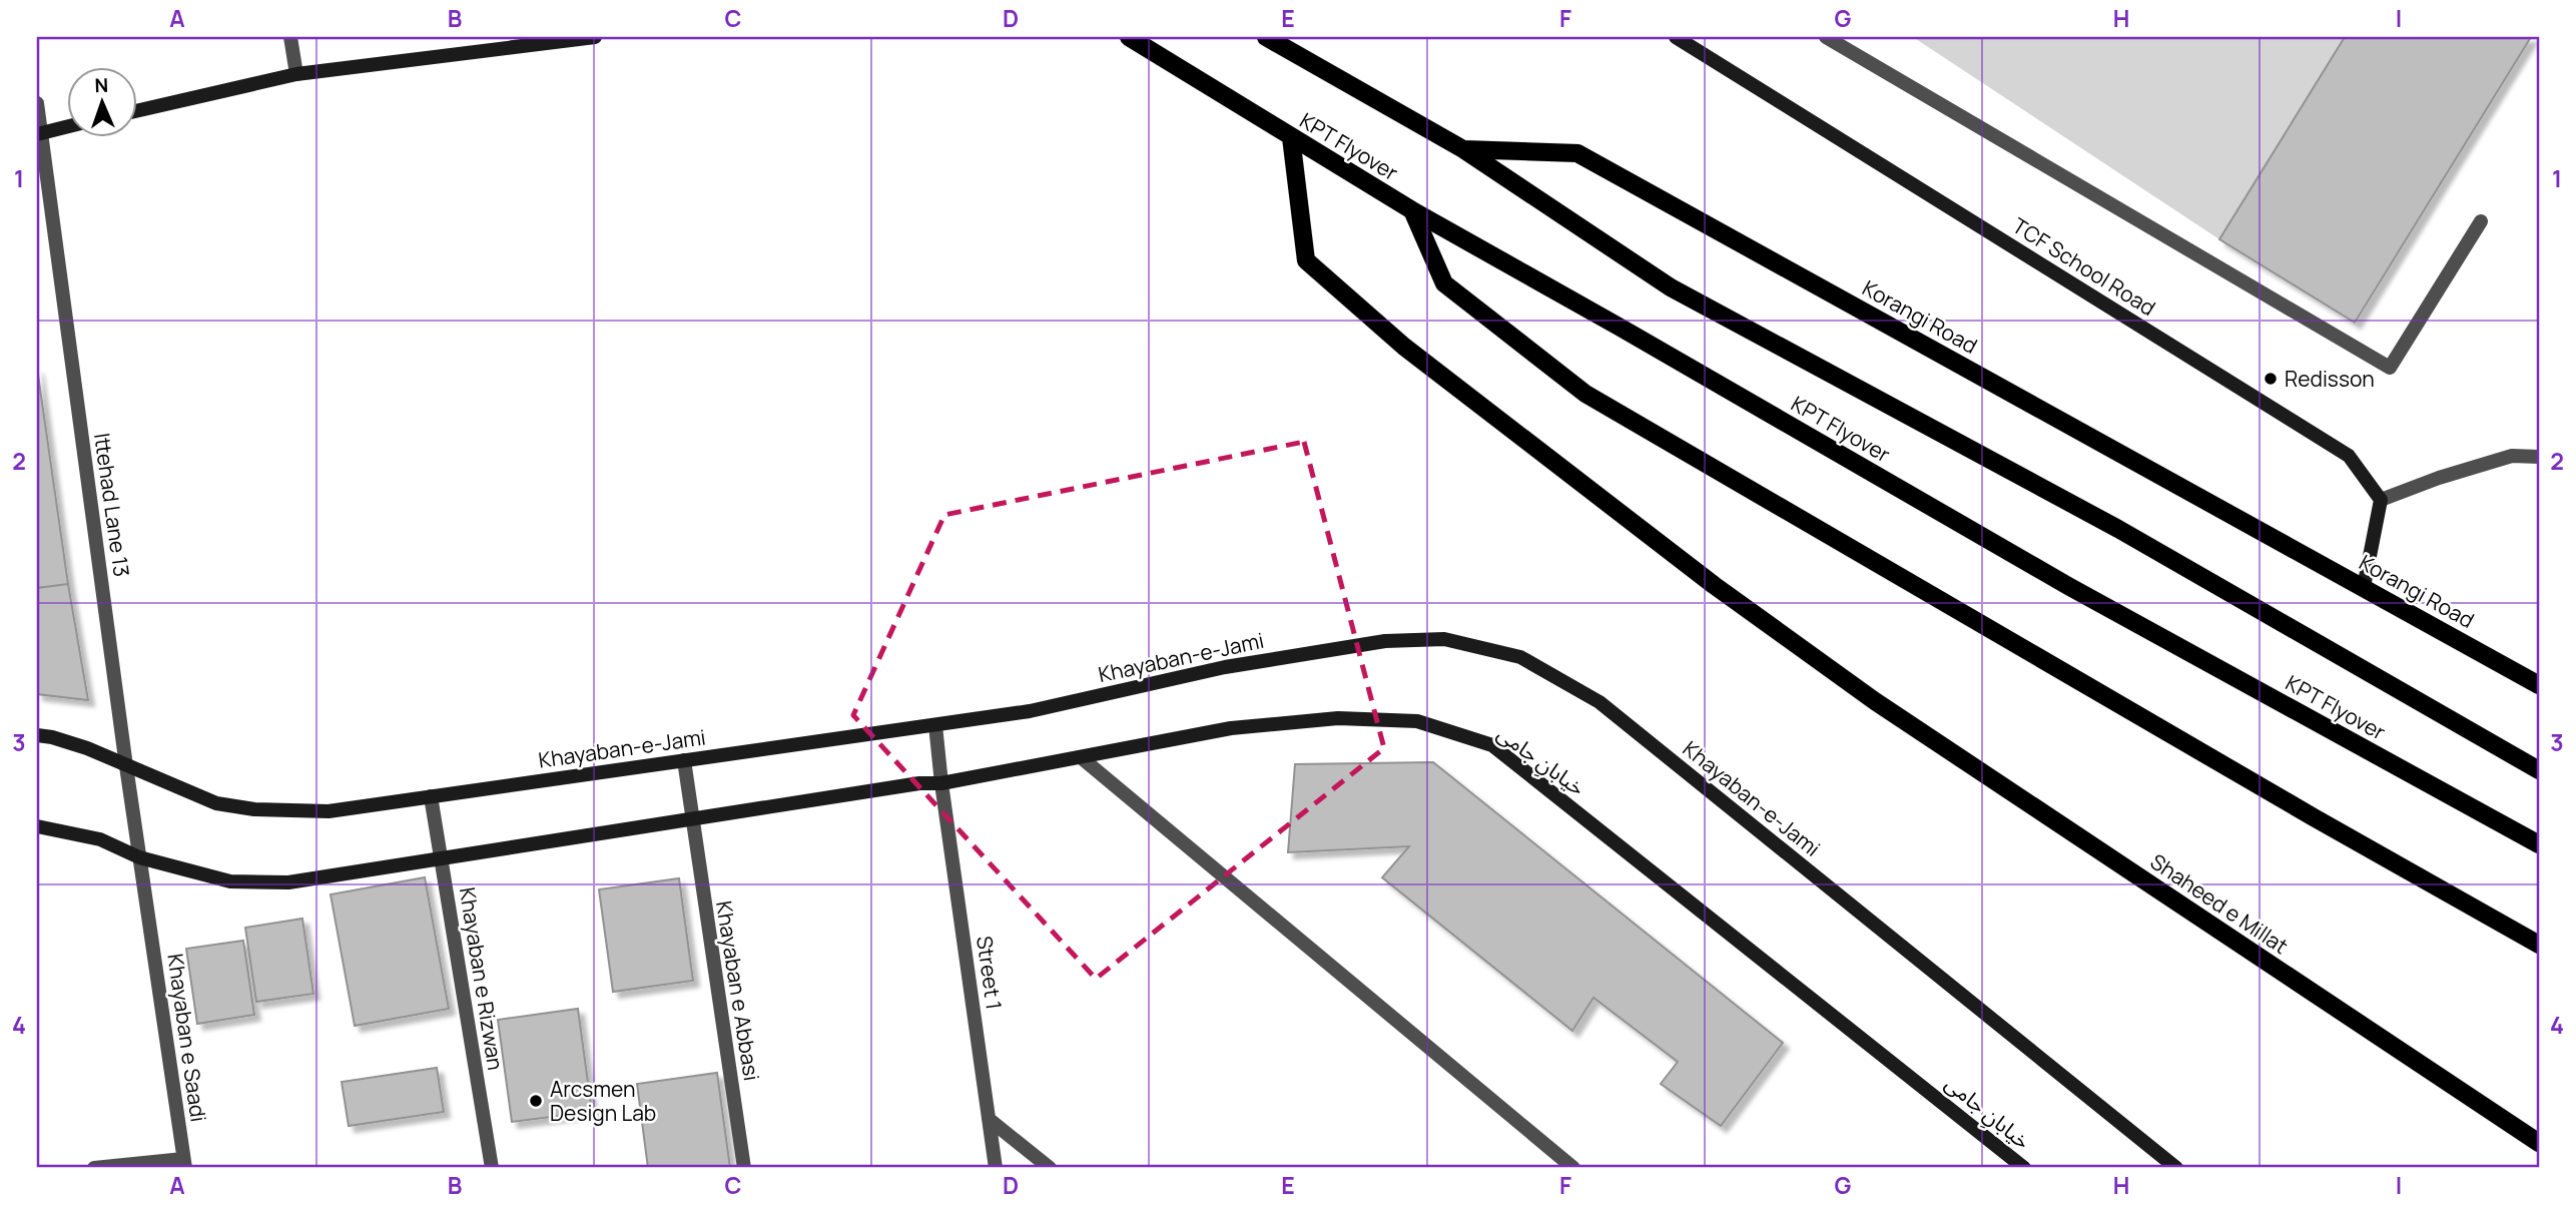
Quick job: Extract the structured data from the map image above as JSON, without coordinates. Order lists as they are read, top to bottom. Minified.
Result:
{"streets":{"main road":["KPT Flyover","TCF School Road","Korangi Road","Khayaban-e-Jami","خیابانِ جامی","Shaheed e Millat"],"street":["Ittehad Lane 13","Street 1","Khayaban e Rizwan","Khayaban e Abbasi","Khayaban e Saadi"]},"crossings":[["KPT Flyover","Korangi Road"],["KPT Flyover","Shaheed e Millat"],["Ittehad Lane 13","Khayaban-e-Jami"],["Ittehad Lane 13","Khayaban e Saadi"],["Khayaban-e-Jami","Street 1"],["Khayaban-e-Jami","Khayaban e Rizwan"],["Khayaban-e-Jami","Khayaban e Abbasi"],["خیابانِ جامی","Street 1"],["خیابانِ جامی","Khayaban e Abbasi"]],"places":["Redisson","Arcsmen Design Lab"],"north":"top","grid":{"columns":["A","B","C","D","E","F","G","H","I"],"rows":["1","2","3","4"]}}
